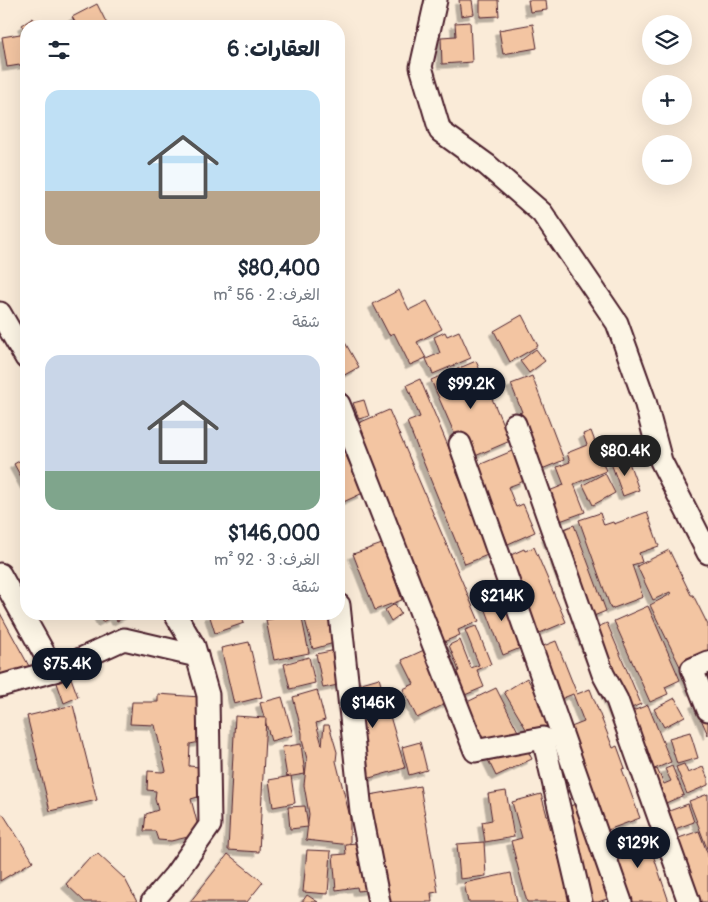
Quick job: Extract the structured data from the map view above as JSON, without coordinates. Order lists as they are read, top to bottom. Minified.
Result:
{"page":{"map_buttons":["+","−"],"heading":"العقارات: 6","list":[{"name":"$80,400","note":"الغرف: 2 · 56 m² · شقة"},{"name":"$146,000","note":"الغرف: 3 · 92 m² · شقة"}],"price":["$99.2K","$80.4K","$214K","$75.4K","$146K","$129K"]}}
